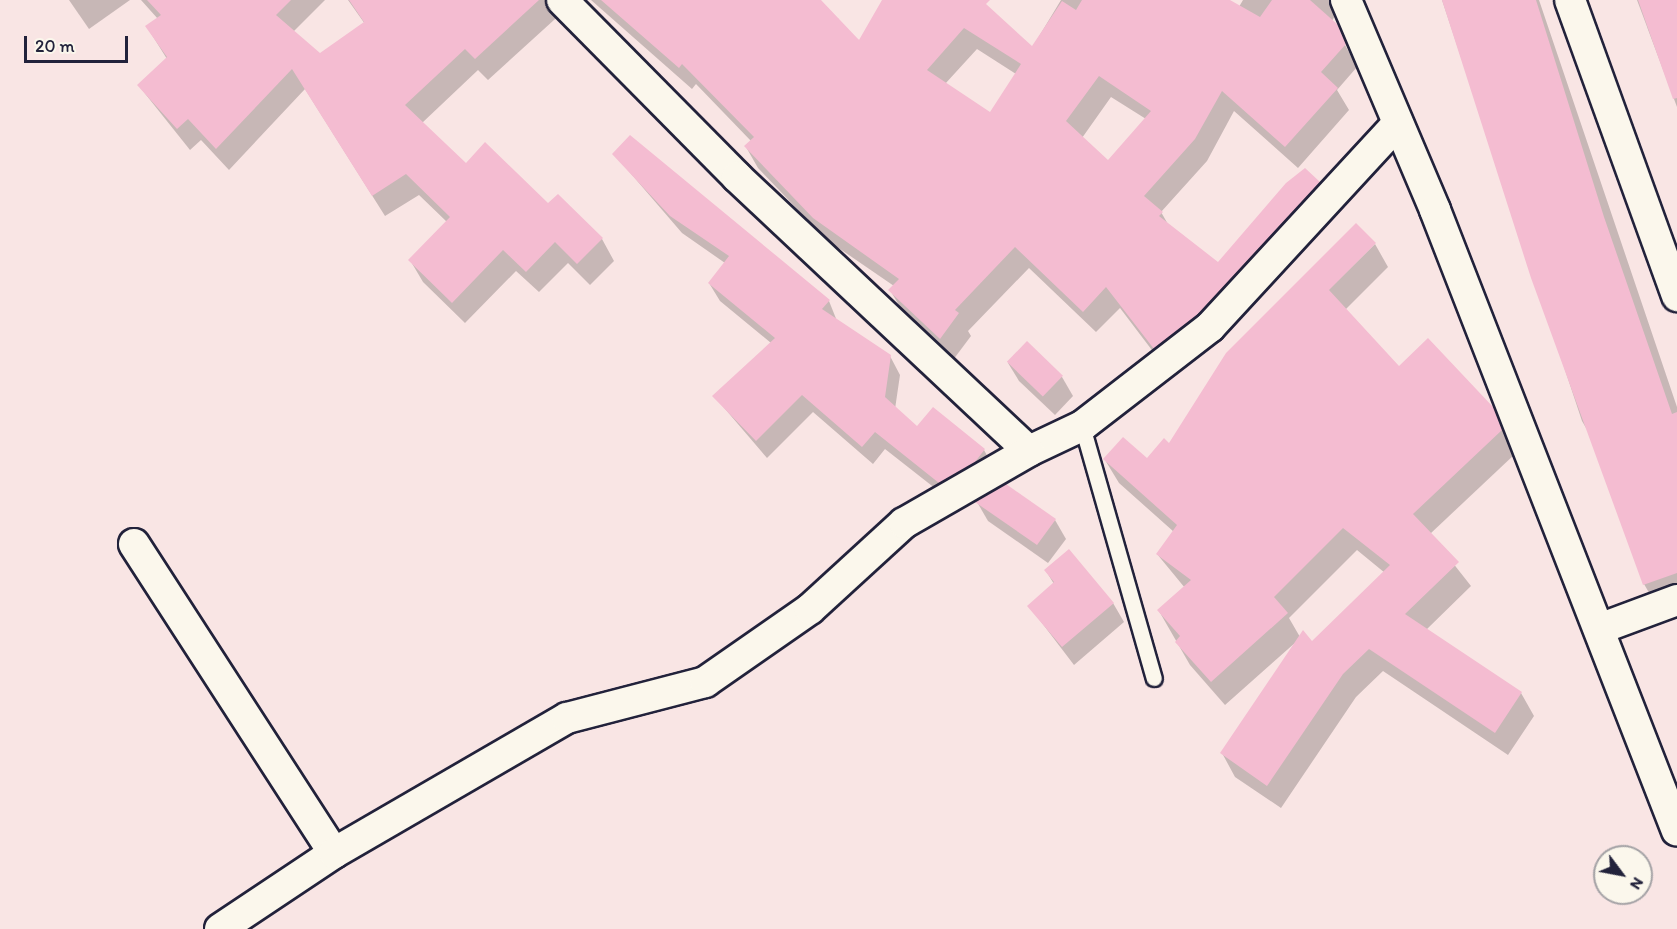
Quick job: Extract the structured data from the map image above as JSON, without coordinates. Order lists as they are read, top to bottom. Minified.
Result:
{"scale_bar":"20 m","north":"bottom right"}
